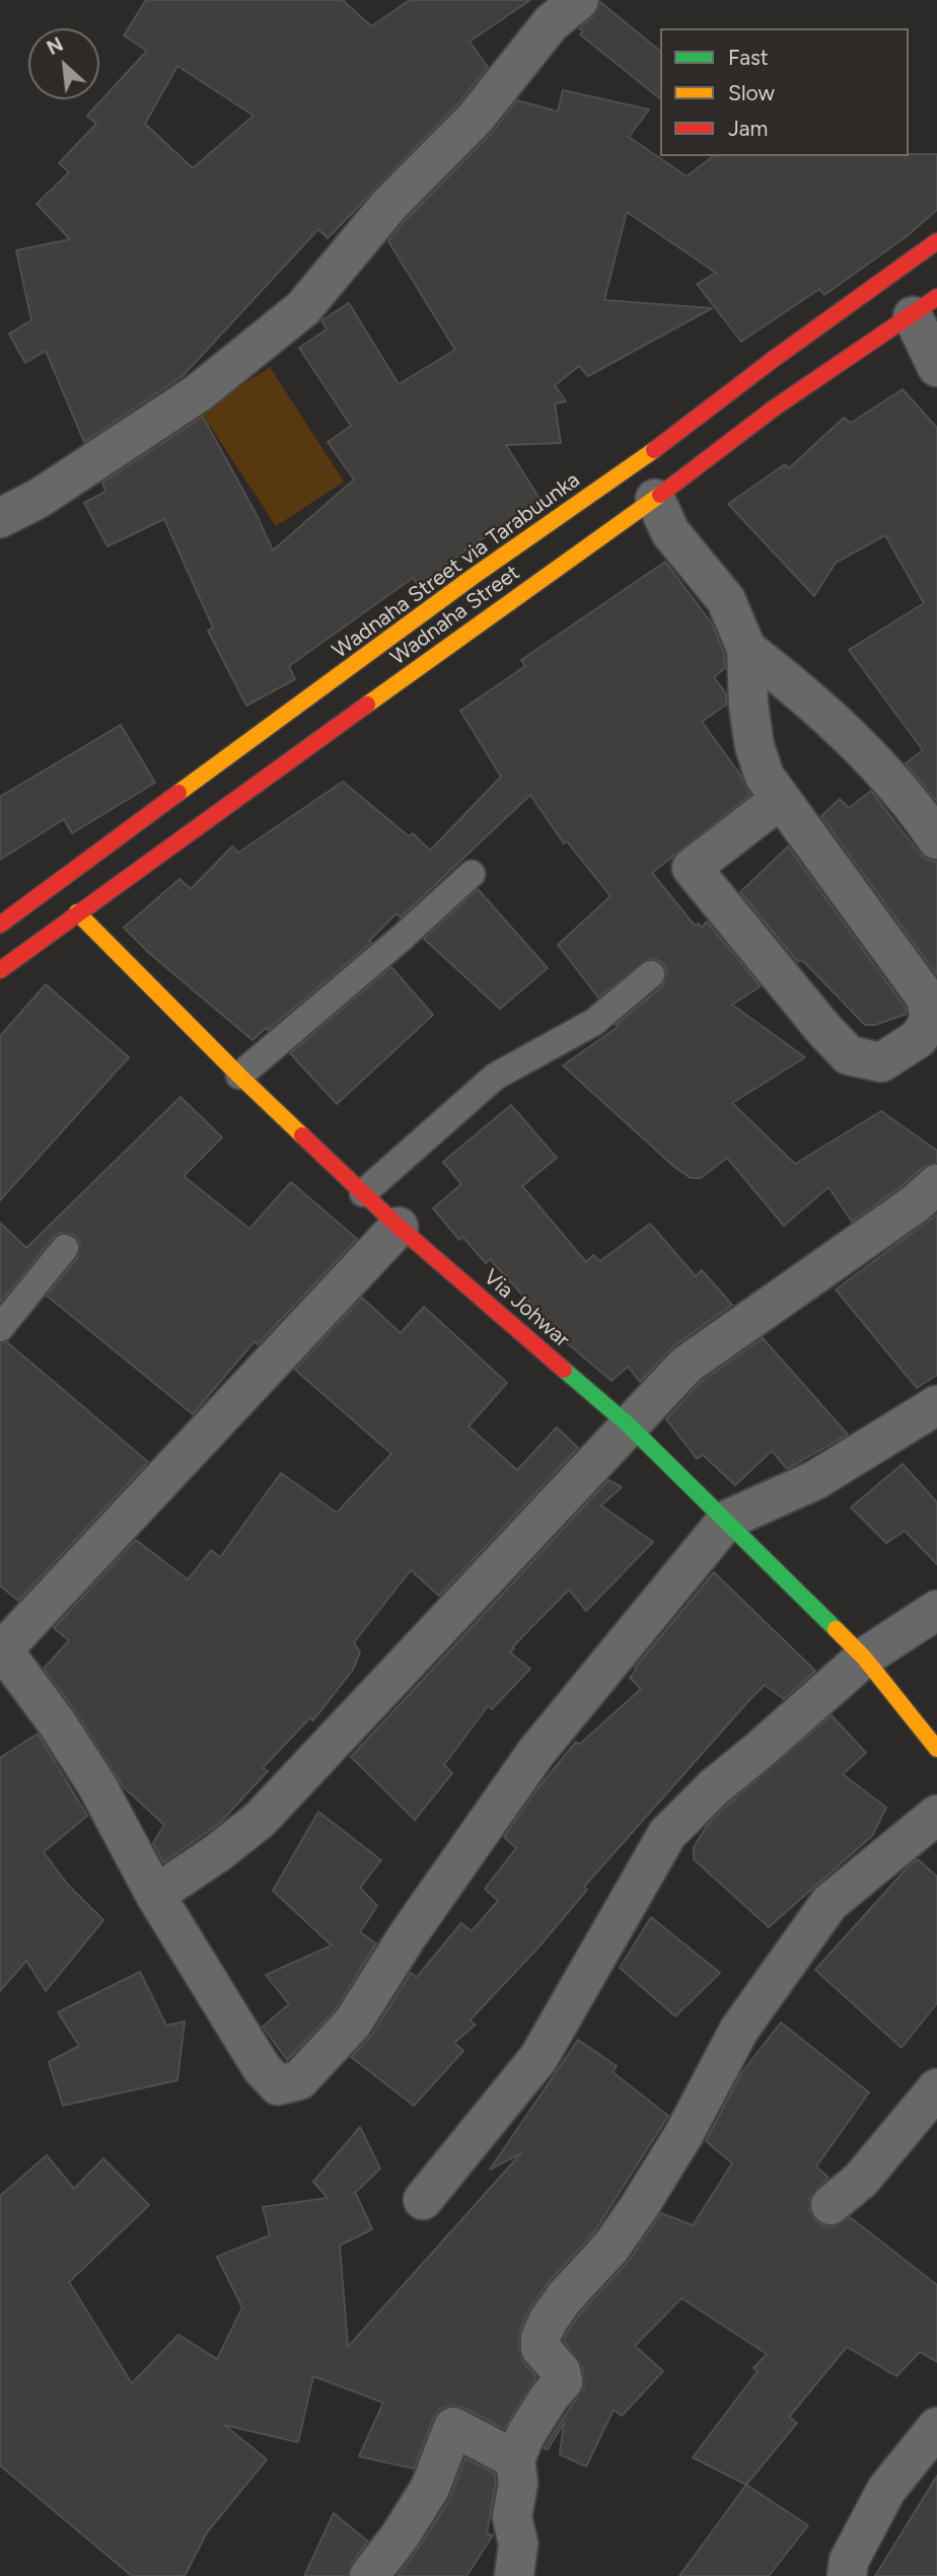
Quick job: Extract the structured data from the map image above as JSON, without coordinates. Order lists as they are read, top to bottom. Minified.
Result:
{"streets":{"main road":["Wadnaha Street via Tarabuunka","Wadnaha Street","Via Johwar"]},"crossings":[["Wadnaha Street via Tarabuunka","Wadnaha Street"],["Wadnaha Street","Via Johwar"]],"legend":["Fast","Slow","Jam"],"north":"top left"}
